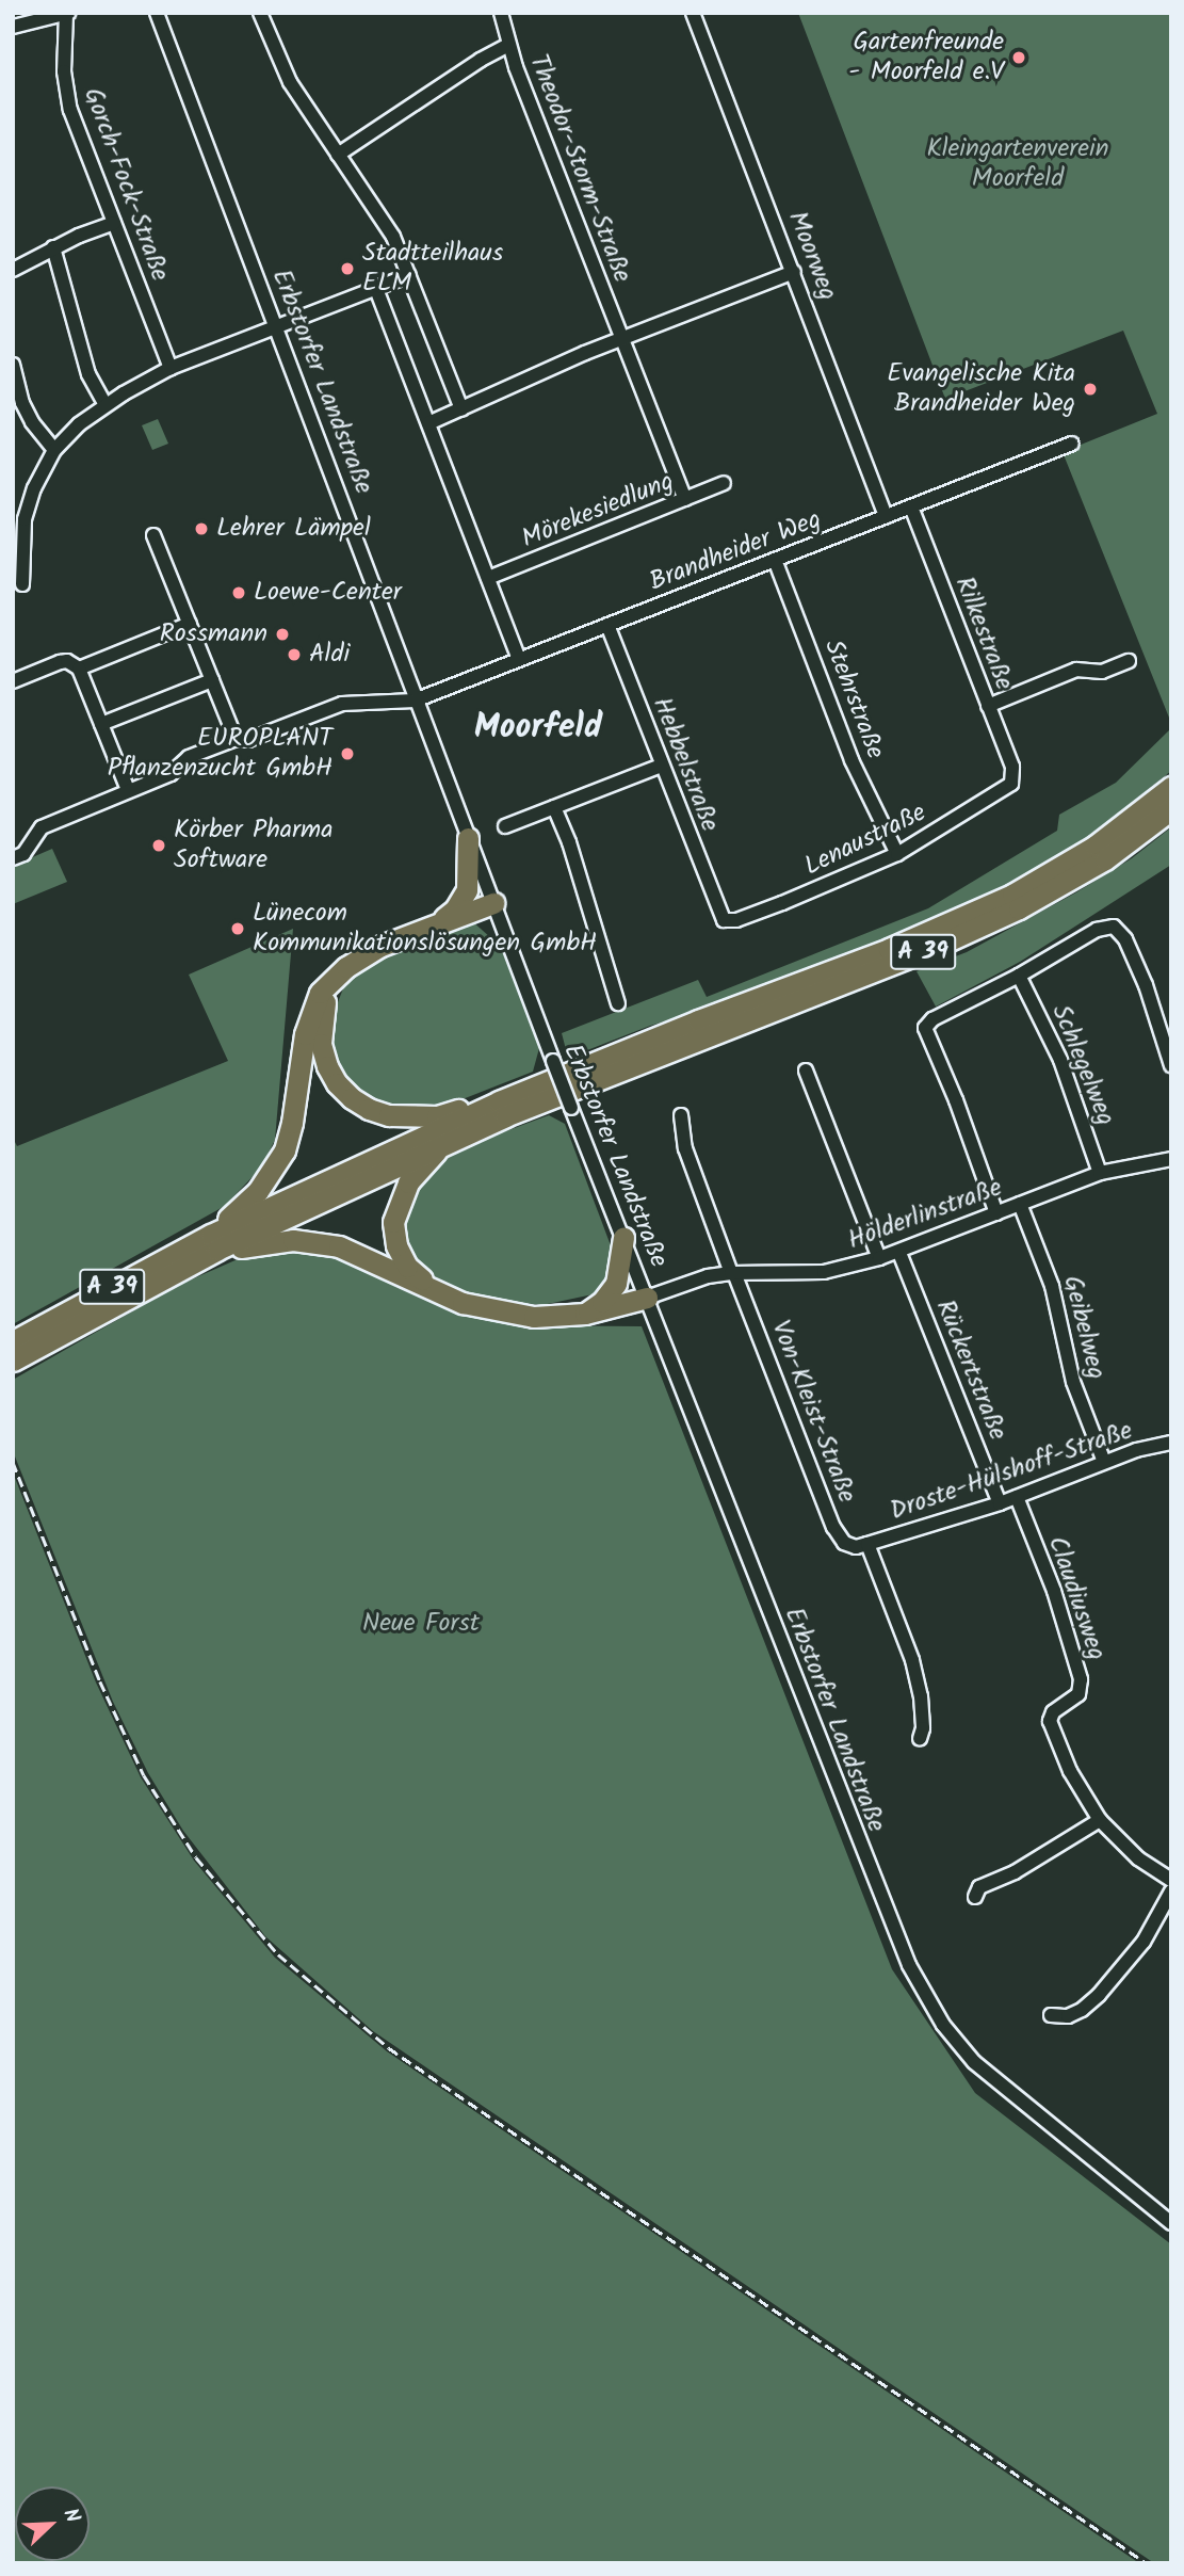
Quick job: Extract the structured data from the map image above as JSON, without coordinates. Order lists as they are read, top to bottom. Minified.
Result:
{"streets":{"highway":["A 39"],"street":["Theodor-Storm-Straße","Gorch-Fock-Straße","Moorweg","Erbstorfer Landstraße","Mörekesiedlung","Brandheider Weg","Rilkestraße","Stehrstraße","Hebbelstraße","Lenaustraße","Schlegelweg","Hölderlinstraße","Geibelweg","Rückertstraße","Von-Kleist-Straße","Droste-Hülshoff-Straße","Claudiusweg"]},"crossings":[["Theodor-Storm-Straße","Mörekesiedlung"],["Moorweg","Brandheider Weg"],["Erbstorfer Landstraße","Brandheider Weg"],["Erbstorfer Landstraße","Hölderlinstraße"],["Brandheider Weg","Rilkestraße"],["Brandheider Weg","Stehrstraße"],["Brandheider Weg","Hebbelstraße"],["Rilkestraße","Lenaustraße"],["Stehrstraße","Lenaustraße"],["Hebbelstraße","Lenaustraße"],["Schlegelweg","Hölderlinstraße"],["Hölderlinstraße","Geibelweg"],["Hölderlinstraße","Rückertstraße"],["Hölderlinstraße","Von-Kleist-Straße"],["Geibelweg","Droste-Hülshoff-Straße"],["Rückertstraße","Droste-Hülshoff-Straße"],["Von-Kleist-Straße","Droste-Hülshoff-Straße"],["Droste-Hülshoff-Straße","Claudiusweg"]],"districts":["Moorfeld"],"parks":["Kleingartenverein Moorfeld","Neue Forst"],"places":["Gartenfreunde - Moorfeld e.V","Stadtteilhaus ELM","Evangelische Kita Brandheider Weg","Lehrer Lämpel","Loewe-Center","Rossmann","Aldi","EUROPLANT Pflanzenzucht GmbH","Körber Pharma Software","Lünecom Kommunikationslösungen GmbH"],"north":"top right"}
